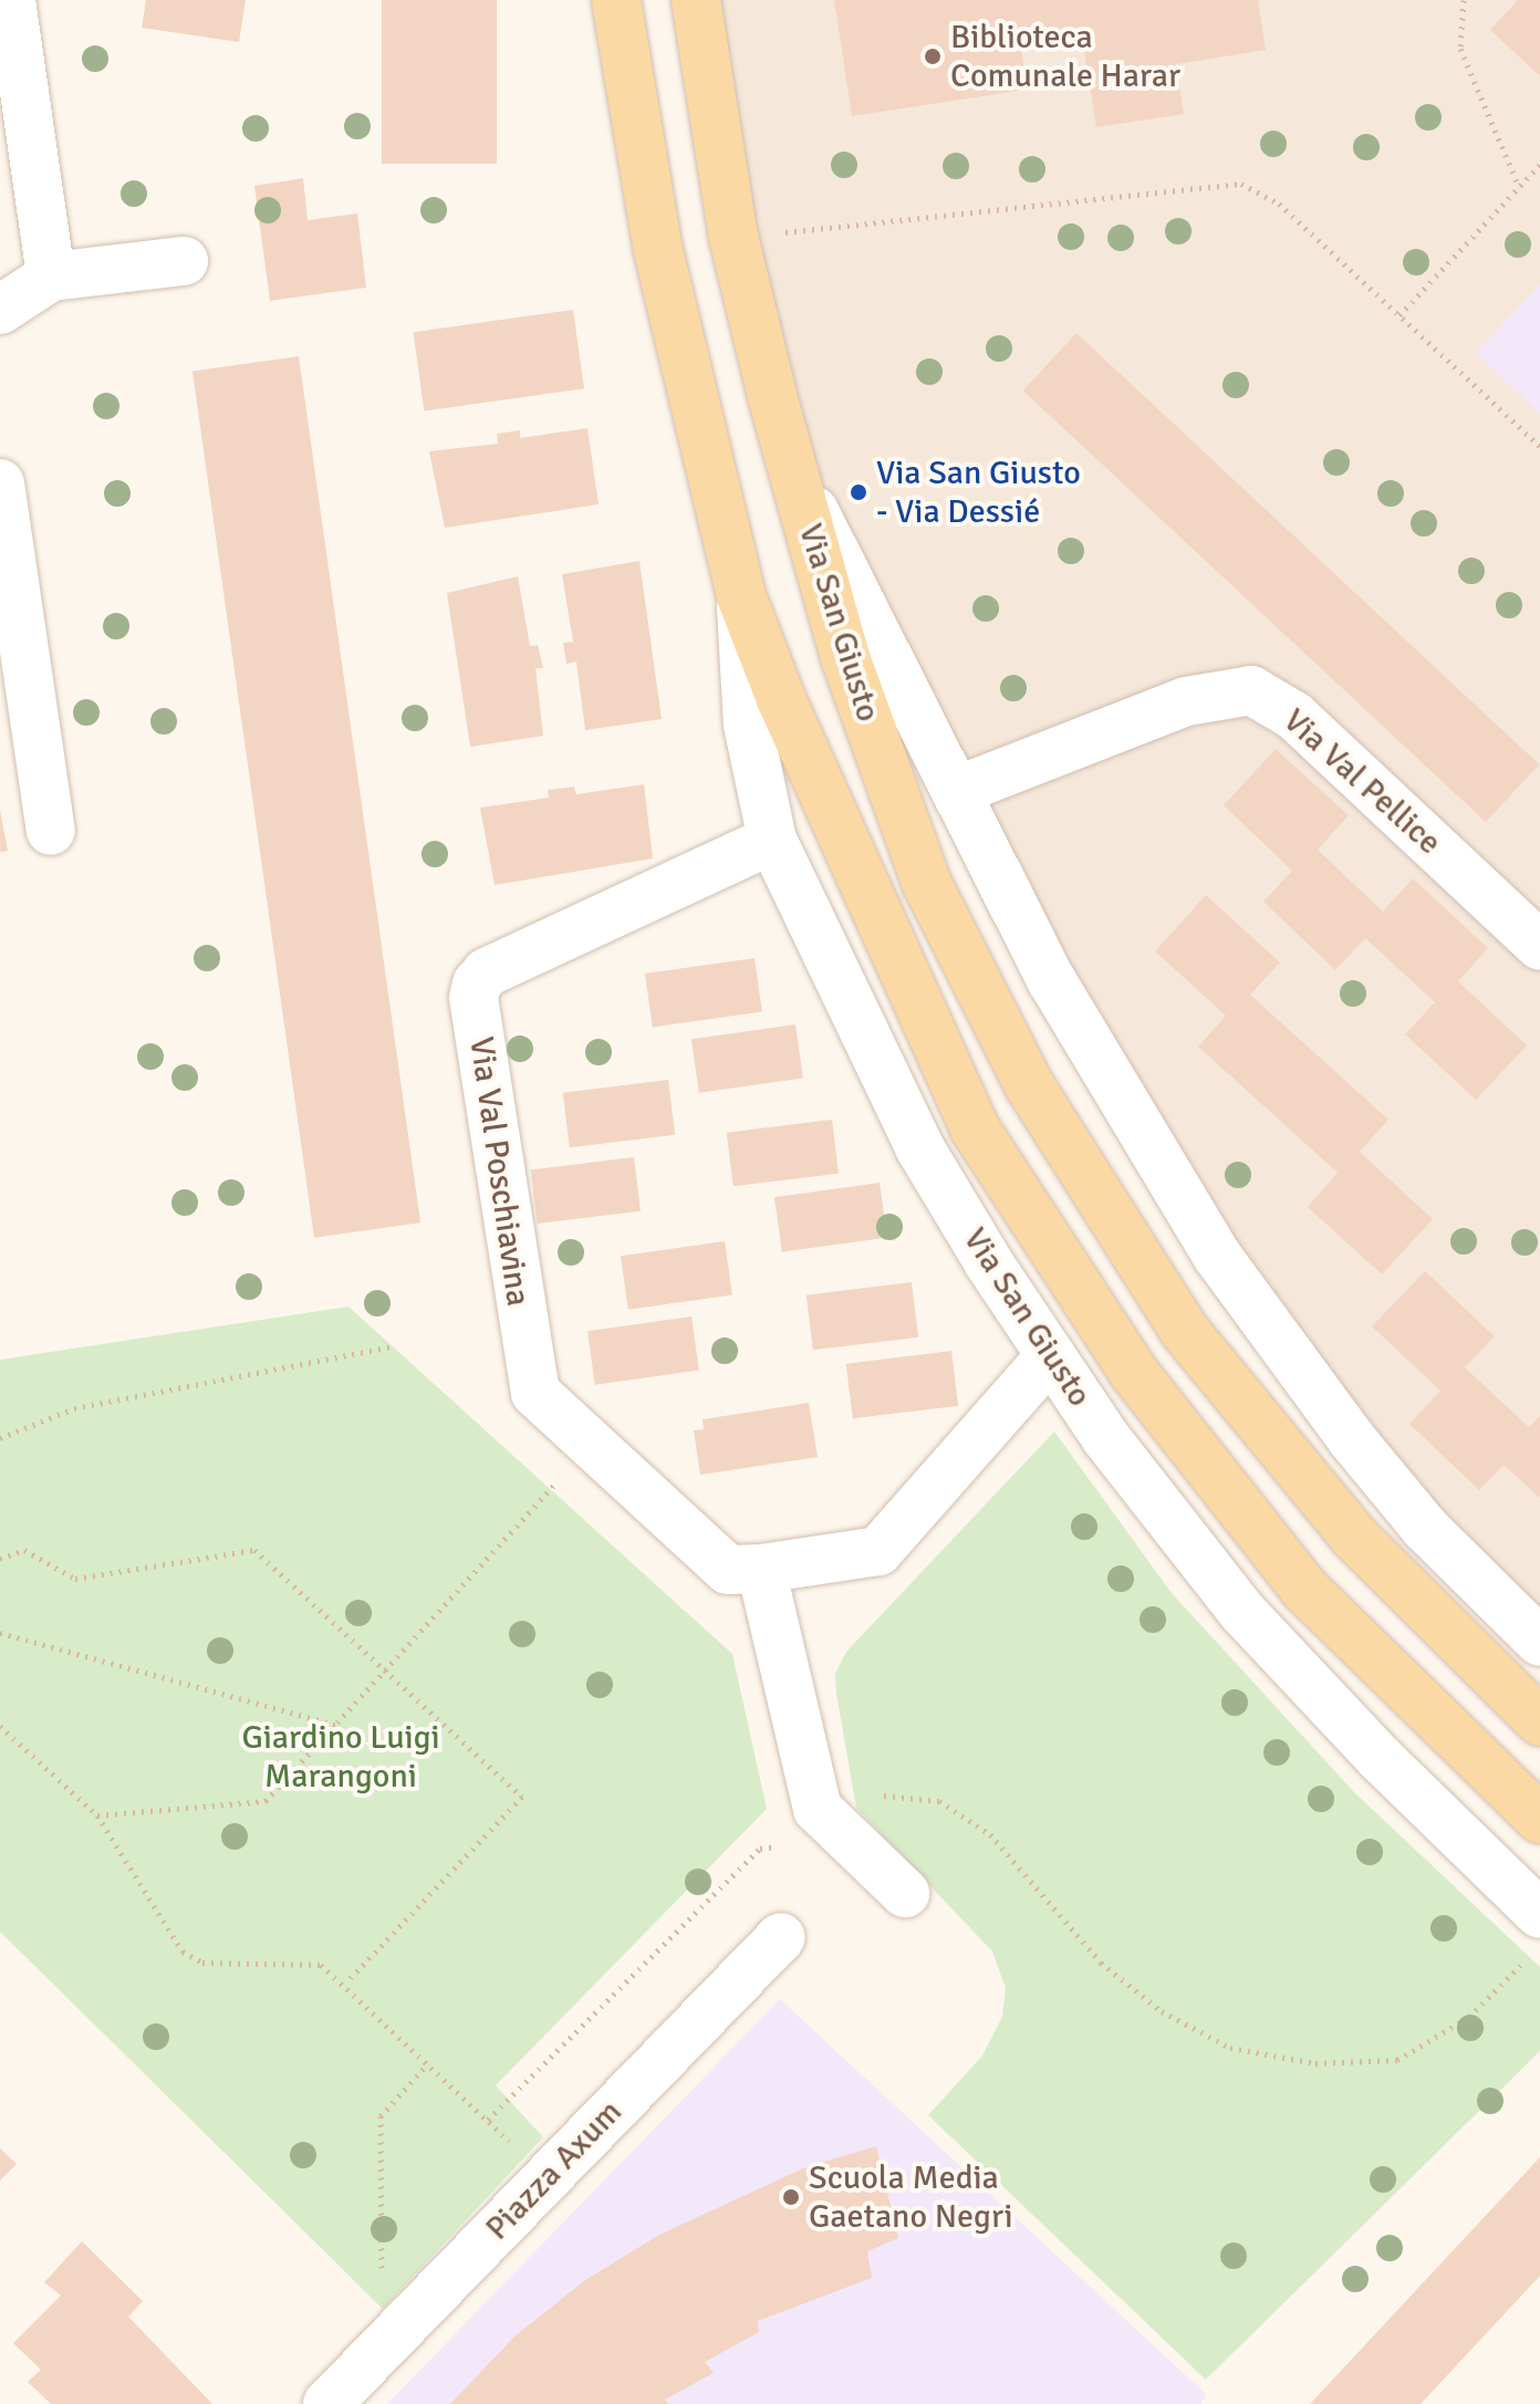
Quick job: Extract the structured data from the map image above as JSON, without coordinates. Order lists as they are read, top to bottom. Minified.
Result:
{"streets":{"main road":["Via San Giusto"],"street":["Via Val Pellice","Via Val Poschiavina","Piazza Axum"]},"crossings":[["Via San Giusto","Via Val Pellice"],["Via San Giusto","Via Val Poschiavina"]],"parks":["Giardino Luigi Marangoni"],"places":["Biblioteca Comunale Harar","Via San Giusto - Via Dessié","Scuola Media Gaetano Negri"]}
